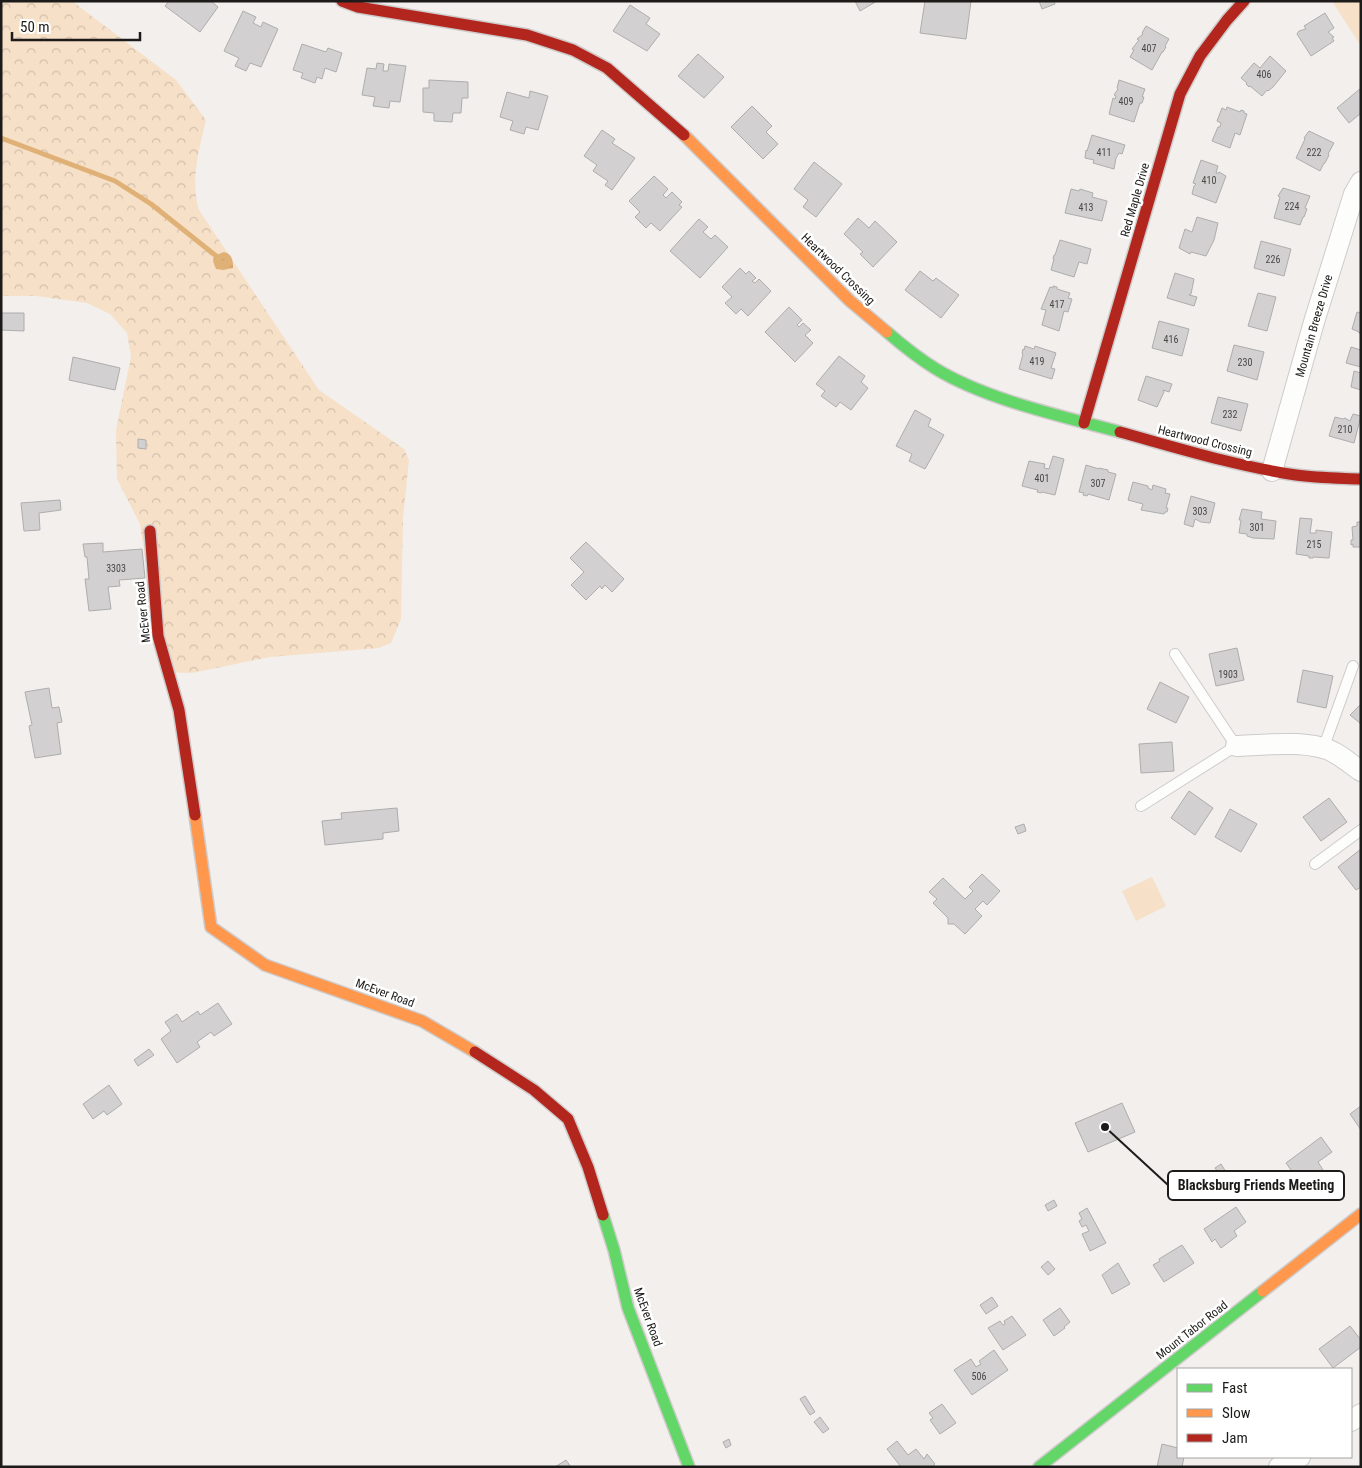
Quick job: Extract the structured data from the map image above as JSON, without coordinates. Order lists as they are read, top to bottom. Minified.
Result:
{"streets":{"street":["Red Maple Drive","Heartwood Crossing","Mountain Breeze Drive","McEver Road","Mount Tabor Road"]},"crossings":[["Red Maple Drive","Heartwood Crossing"],["Heartwood Crossing","Mountain Breeze Drive"]],"places":["Blacksburg Friends Meeting"],"house_numbers":["407","406","409","411","222","410","224","413","226","417","416","419","230","232","210","401","307","303","301","215","3303","1903","506"],"legend":["Fast","Slow","Jam"],"scale_bar":"50 m"}
